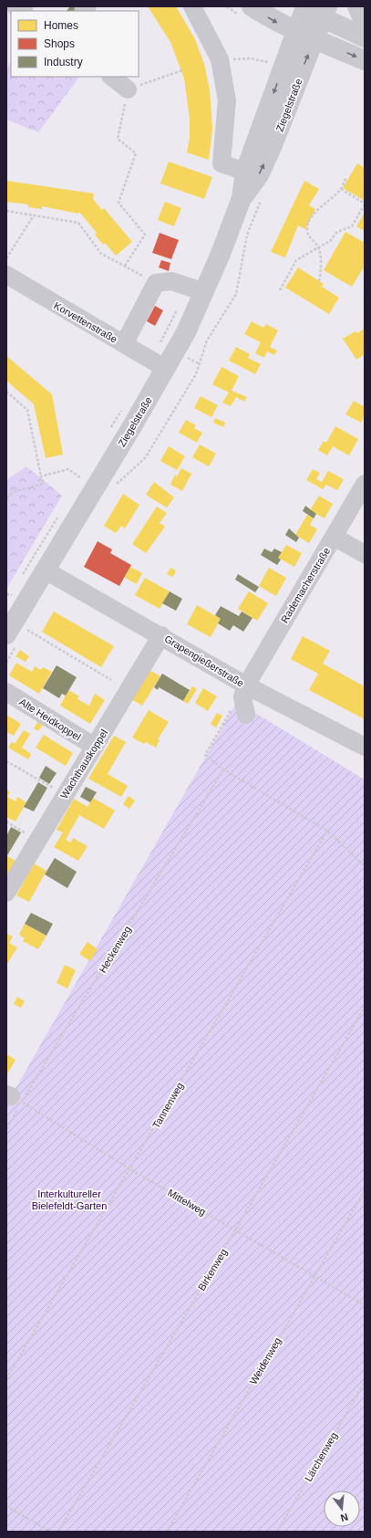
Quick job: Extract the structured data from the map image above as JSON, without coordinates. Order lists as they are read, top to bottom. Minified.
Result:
{"streets":{"main road":["Ziegelstraße"],"street":["Korvettenstraße","Rademacherstraße","Grapengießerstraße","Alte Heidkoppel","Wachthauskoppel"],"path":["Heckenweg","Tannenweg","Mittelweg","Birkenweg","Weidenweg","Lärchenweg"]},"crossings":[["Ziegelstraße","Korvettenstraße"],["Ziegelstraße","Grapengießerstraße"],["Rademacherstraße","Grapengießerstraße"],["Grapengießerstraße","Wachthauskoppel"],["Alte Heidkoppel","Wachthauskoppel"],["Heckenweg","Mittelweg"],["Tannenweg","Mittelweg"],["Mittelweg","Birkenweg"],["Mittelweg","Weidenweg"]],"parks":["Interkultureller Bielefeldt-Garten"],"legend":["Homes","Shops","Industry"],"north":"bottom"}
